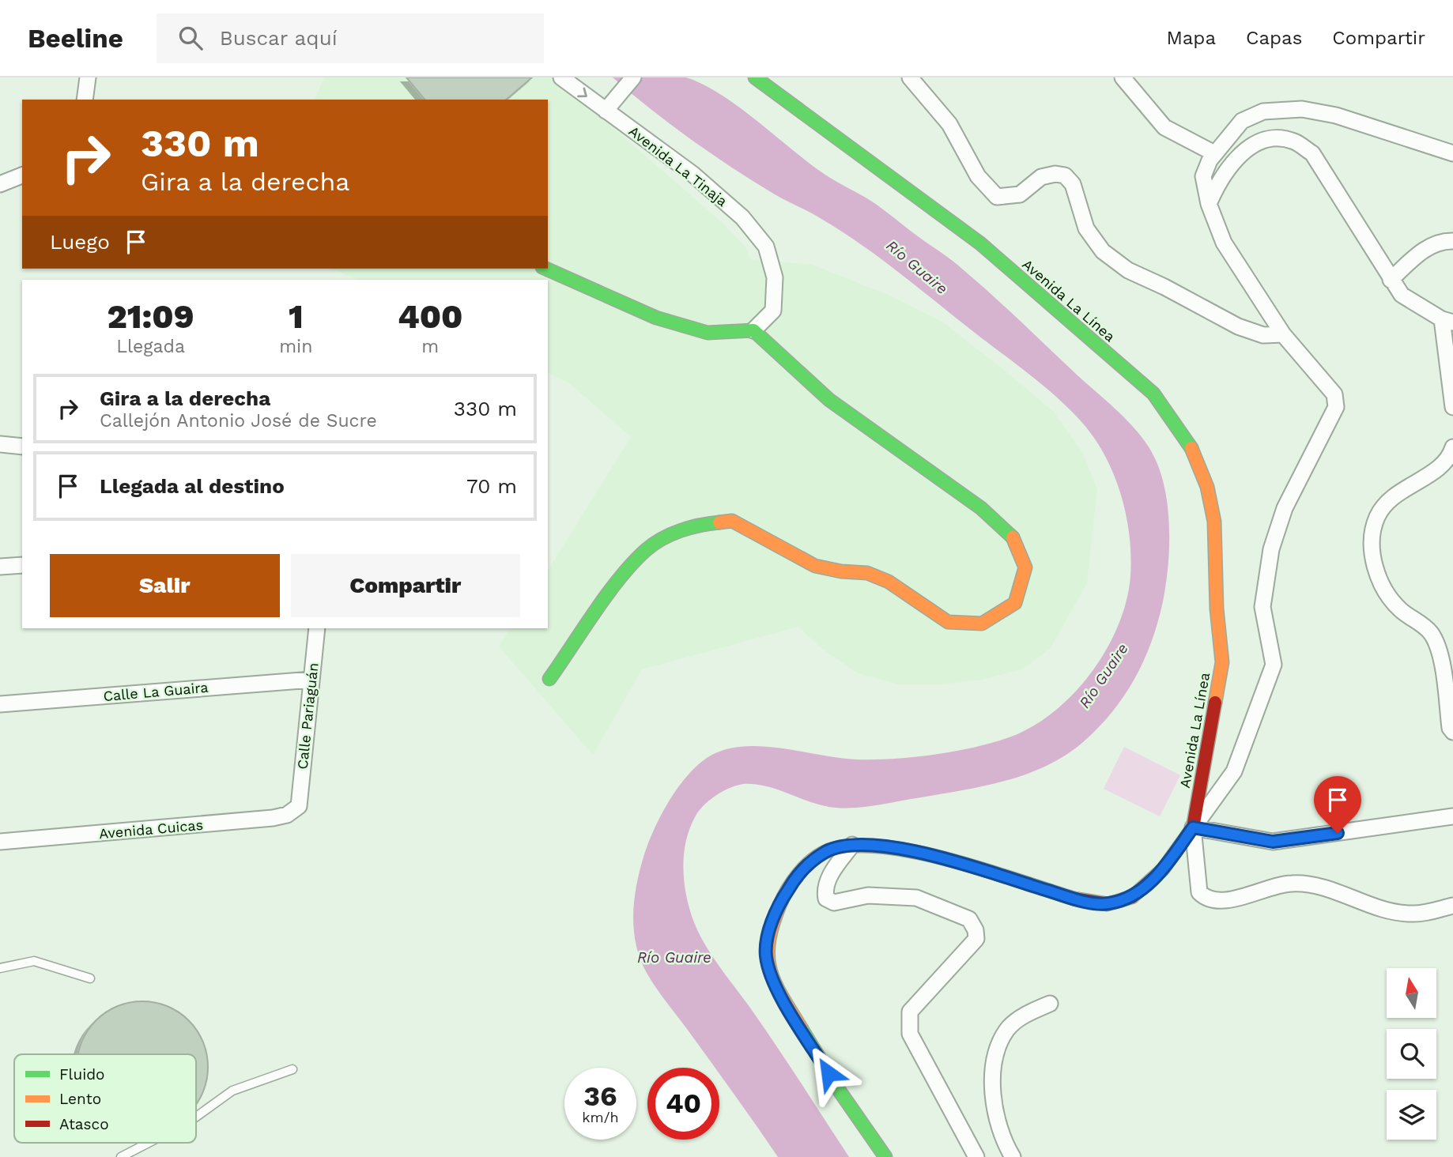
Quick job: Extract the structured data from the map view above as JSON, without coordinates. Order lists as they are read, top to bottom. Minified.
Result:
{"streets":{"street":["Avenida La Tinaja","Avenida La Línea","Calle La Guaira","Calle Pariaguán","Avenida Cuicas"]},"crossings":[["Calle La Guaira","Calle Pariaguán"],["Calle Pariaguán","Avenida Cuicas"]],"water":["Río Guaire"],"legend":["Fluido","Lento","Atasco"],"north":"top","page":{"header":"Beeline","search":"Buscar aquí","nav":["Mapa","Capas","Compartir"],"turn":["330 m","Gira a la derecha"],"then":"Luego","eta":["21:09","Llegada","1","min","400","m"],"list":[{"name":"Gira a la derecha","note":"Callejón Antonio José de Sucre","value":"330 m"},{"name":"Llegada al destino","value":"70 m"}],"buttons":["Salir","Compartir"],"speed":"36 km/h","limit":"40"}}
